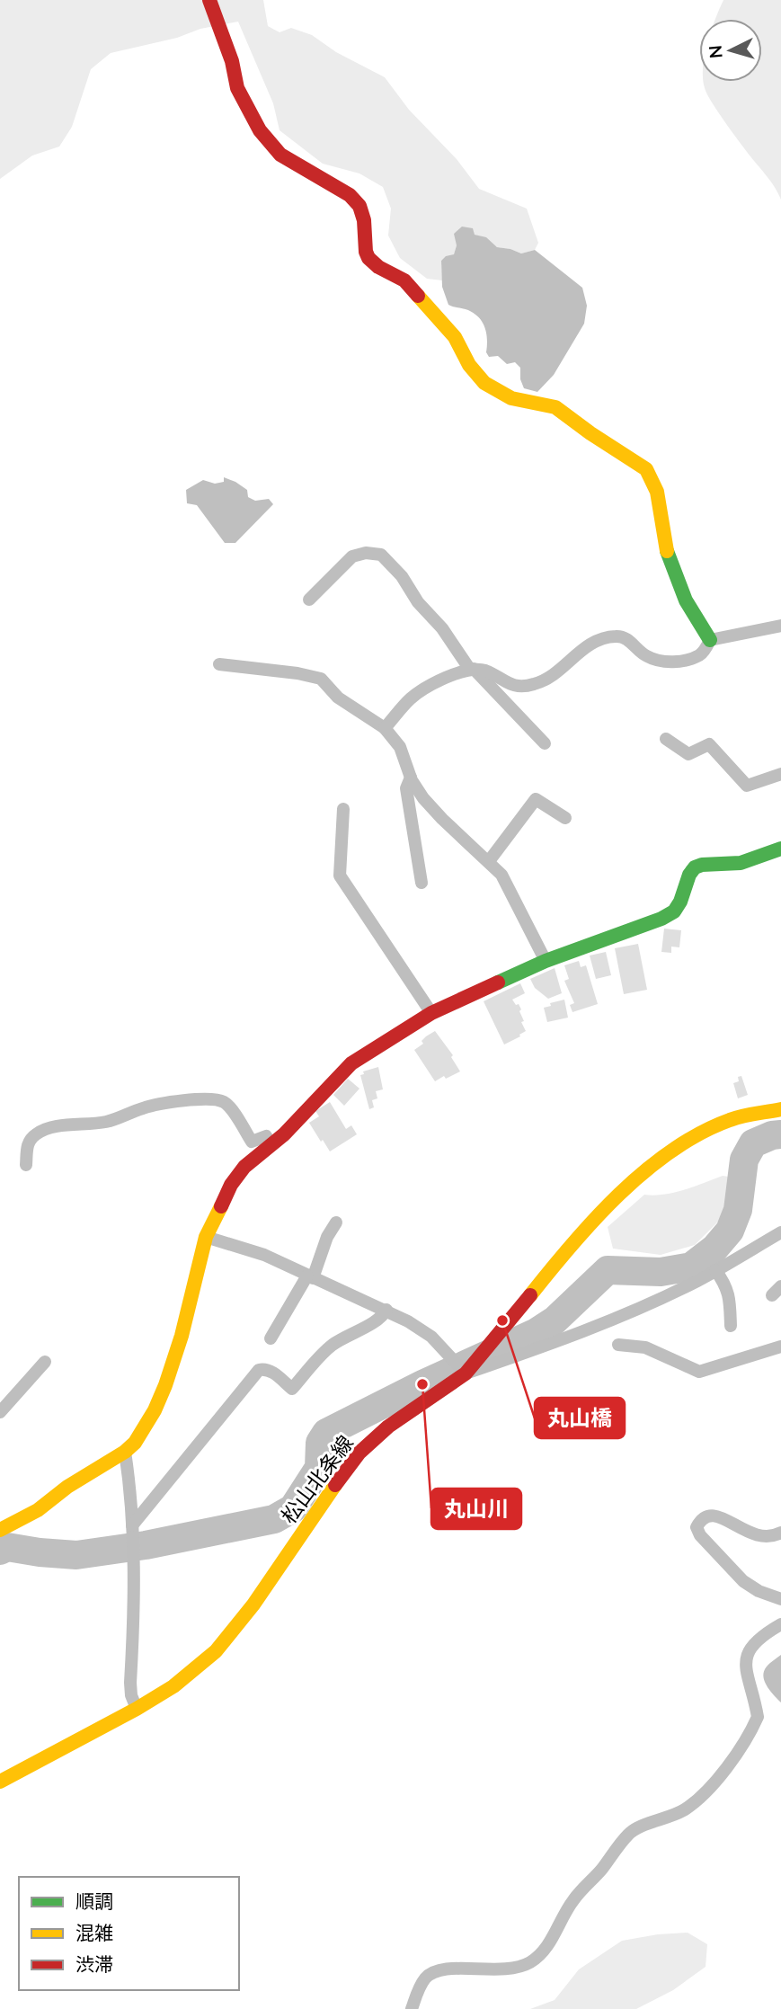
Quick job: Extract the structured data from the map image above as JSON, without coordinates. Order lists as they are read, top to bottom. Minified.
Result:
{"streets":{"street":["松山北条線"]},"places":["丸山橋","丸山川"],"legend":["順調","混雑","渋滞"],"north":"left"}
